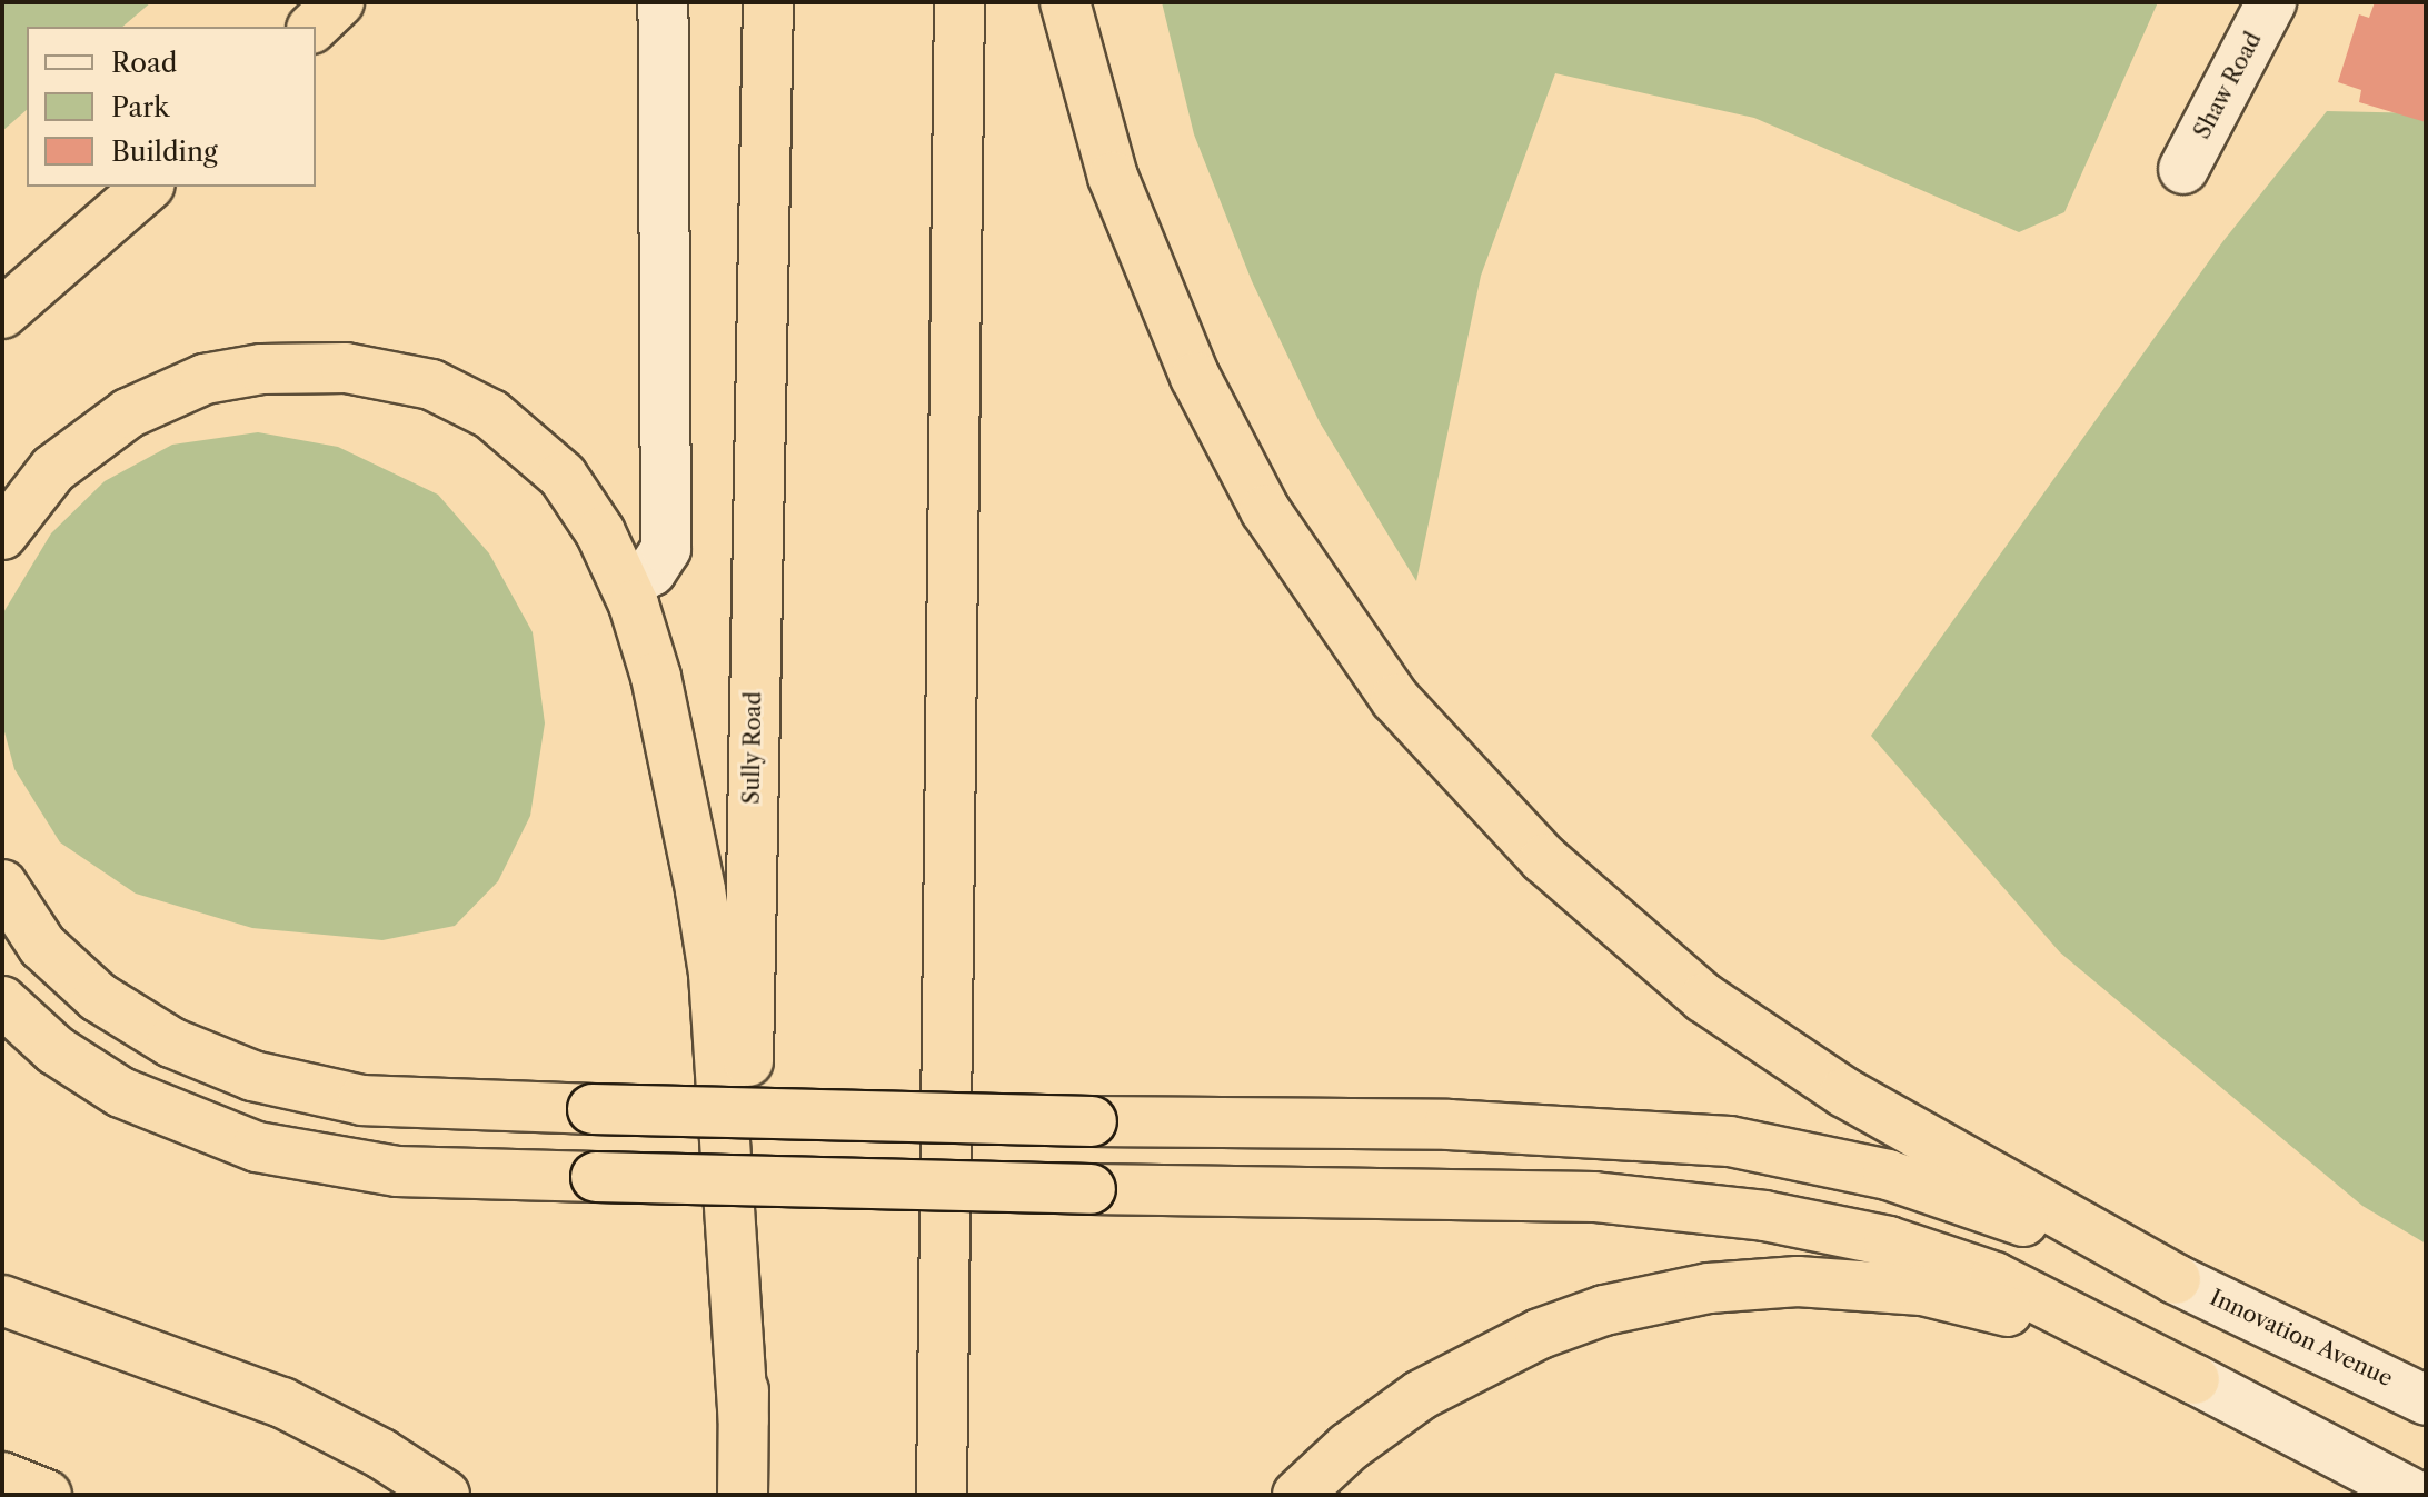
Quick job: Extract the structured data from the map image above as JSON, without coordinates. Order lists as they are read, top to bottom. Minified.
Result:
{"streets":{"highway":["Sully Road"],"street":["Shaw Road","Innovation Avenue"]},"legend":["Road","Park","Building"]}
